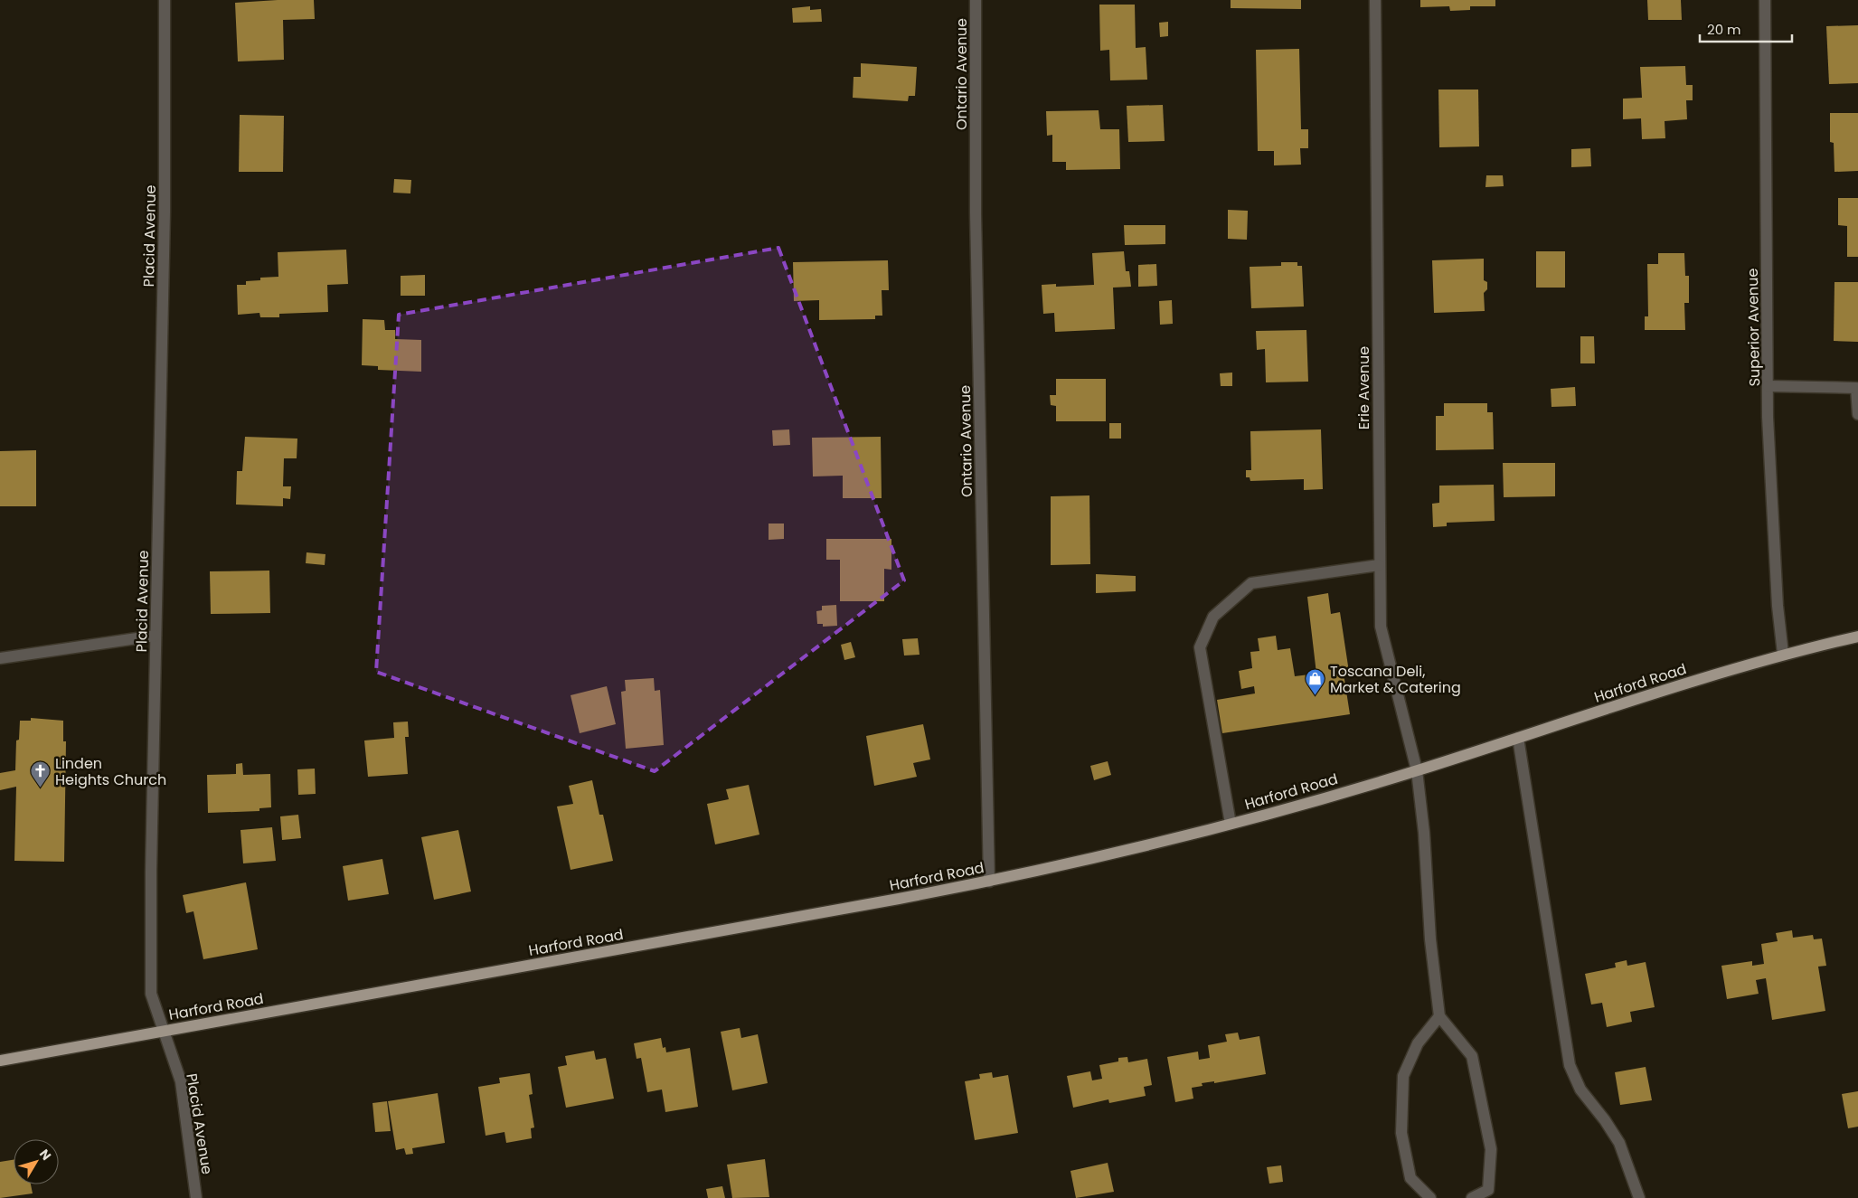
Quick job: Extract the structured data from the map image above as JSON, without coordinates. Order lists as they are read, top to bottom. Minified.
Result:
{"streets":{"main road":["Harford Road"],"street":["Ontario Avenue","Placid Avenue","Superior Avenue","Erie Avenue"]},"crossings":[["Ontario Avenue","Harford Road"],["Placid Avenue","Harford Road"],["Superior Avenue","Harford Road"],["Erie Avenue","Harford Road"]],"places":{"shop":["Toscana Deli, Market & Catering"],"church":["Linden Heights Church"]},"scale_bar":"20 m","north":"top right"}
